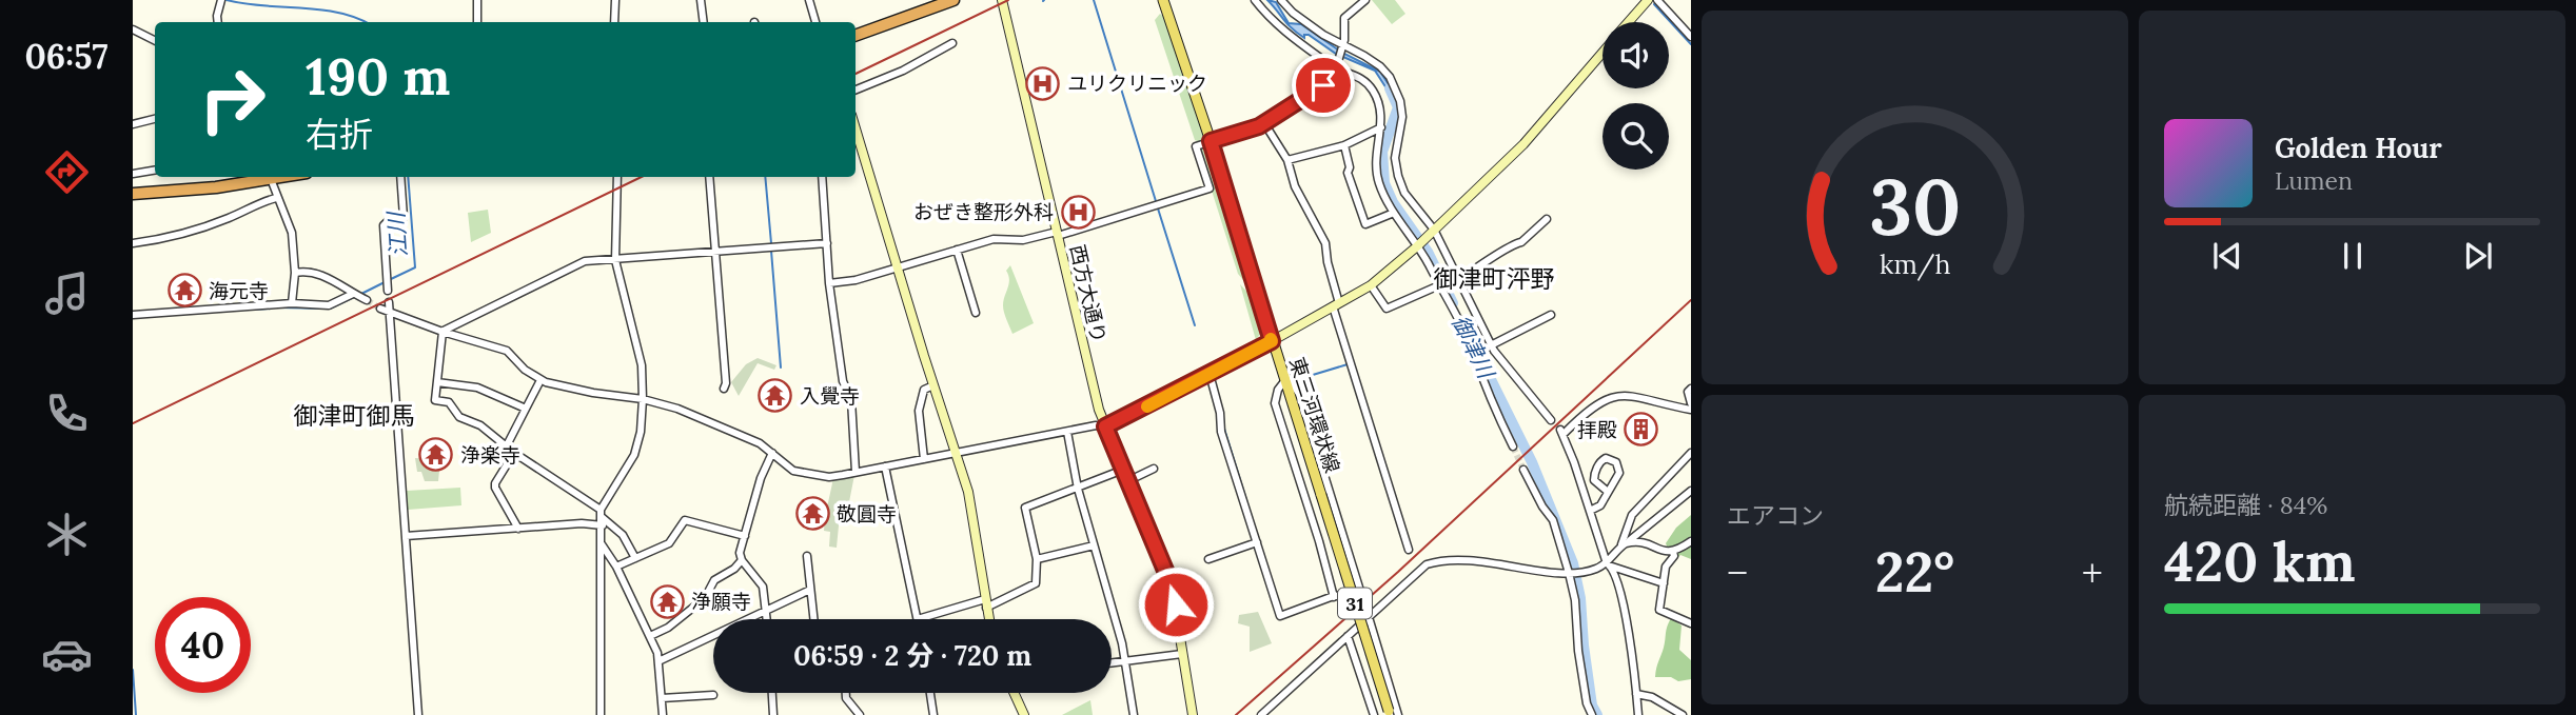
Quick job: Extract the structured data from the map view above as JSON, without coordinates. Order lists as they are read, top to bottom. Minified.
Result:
{"streets":{"main road":["東三河環状線","31"],"street":["西方大通り"]},"districts":["御津町泙野","御津町御馬"],"water":["江川","御津川"],"places":{"hospital":["ユリクリニック","おぜき整形外科"],"temple":["海元寺","入覺寺","浄楽寺","敬圓寺","浄願寺"],"building":["拝殿"]},"page":{"tabs":"06:57","turn":["190 m","右折"],"song":["Golden Hour","Lumen"],"tile":["エアコン",["航続距離 · 84%","420 km"]],"heat":["−","22°","+"],"limit":"40","trip":"06:59 · 2 分 · 720 m","gauge":["30","km/h"]}}
